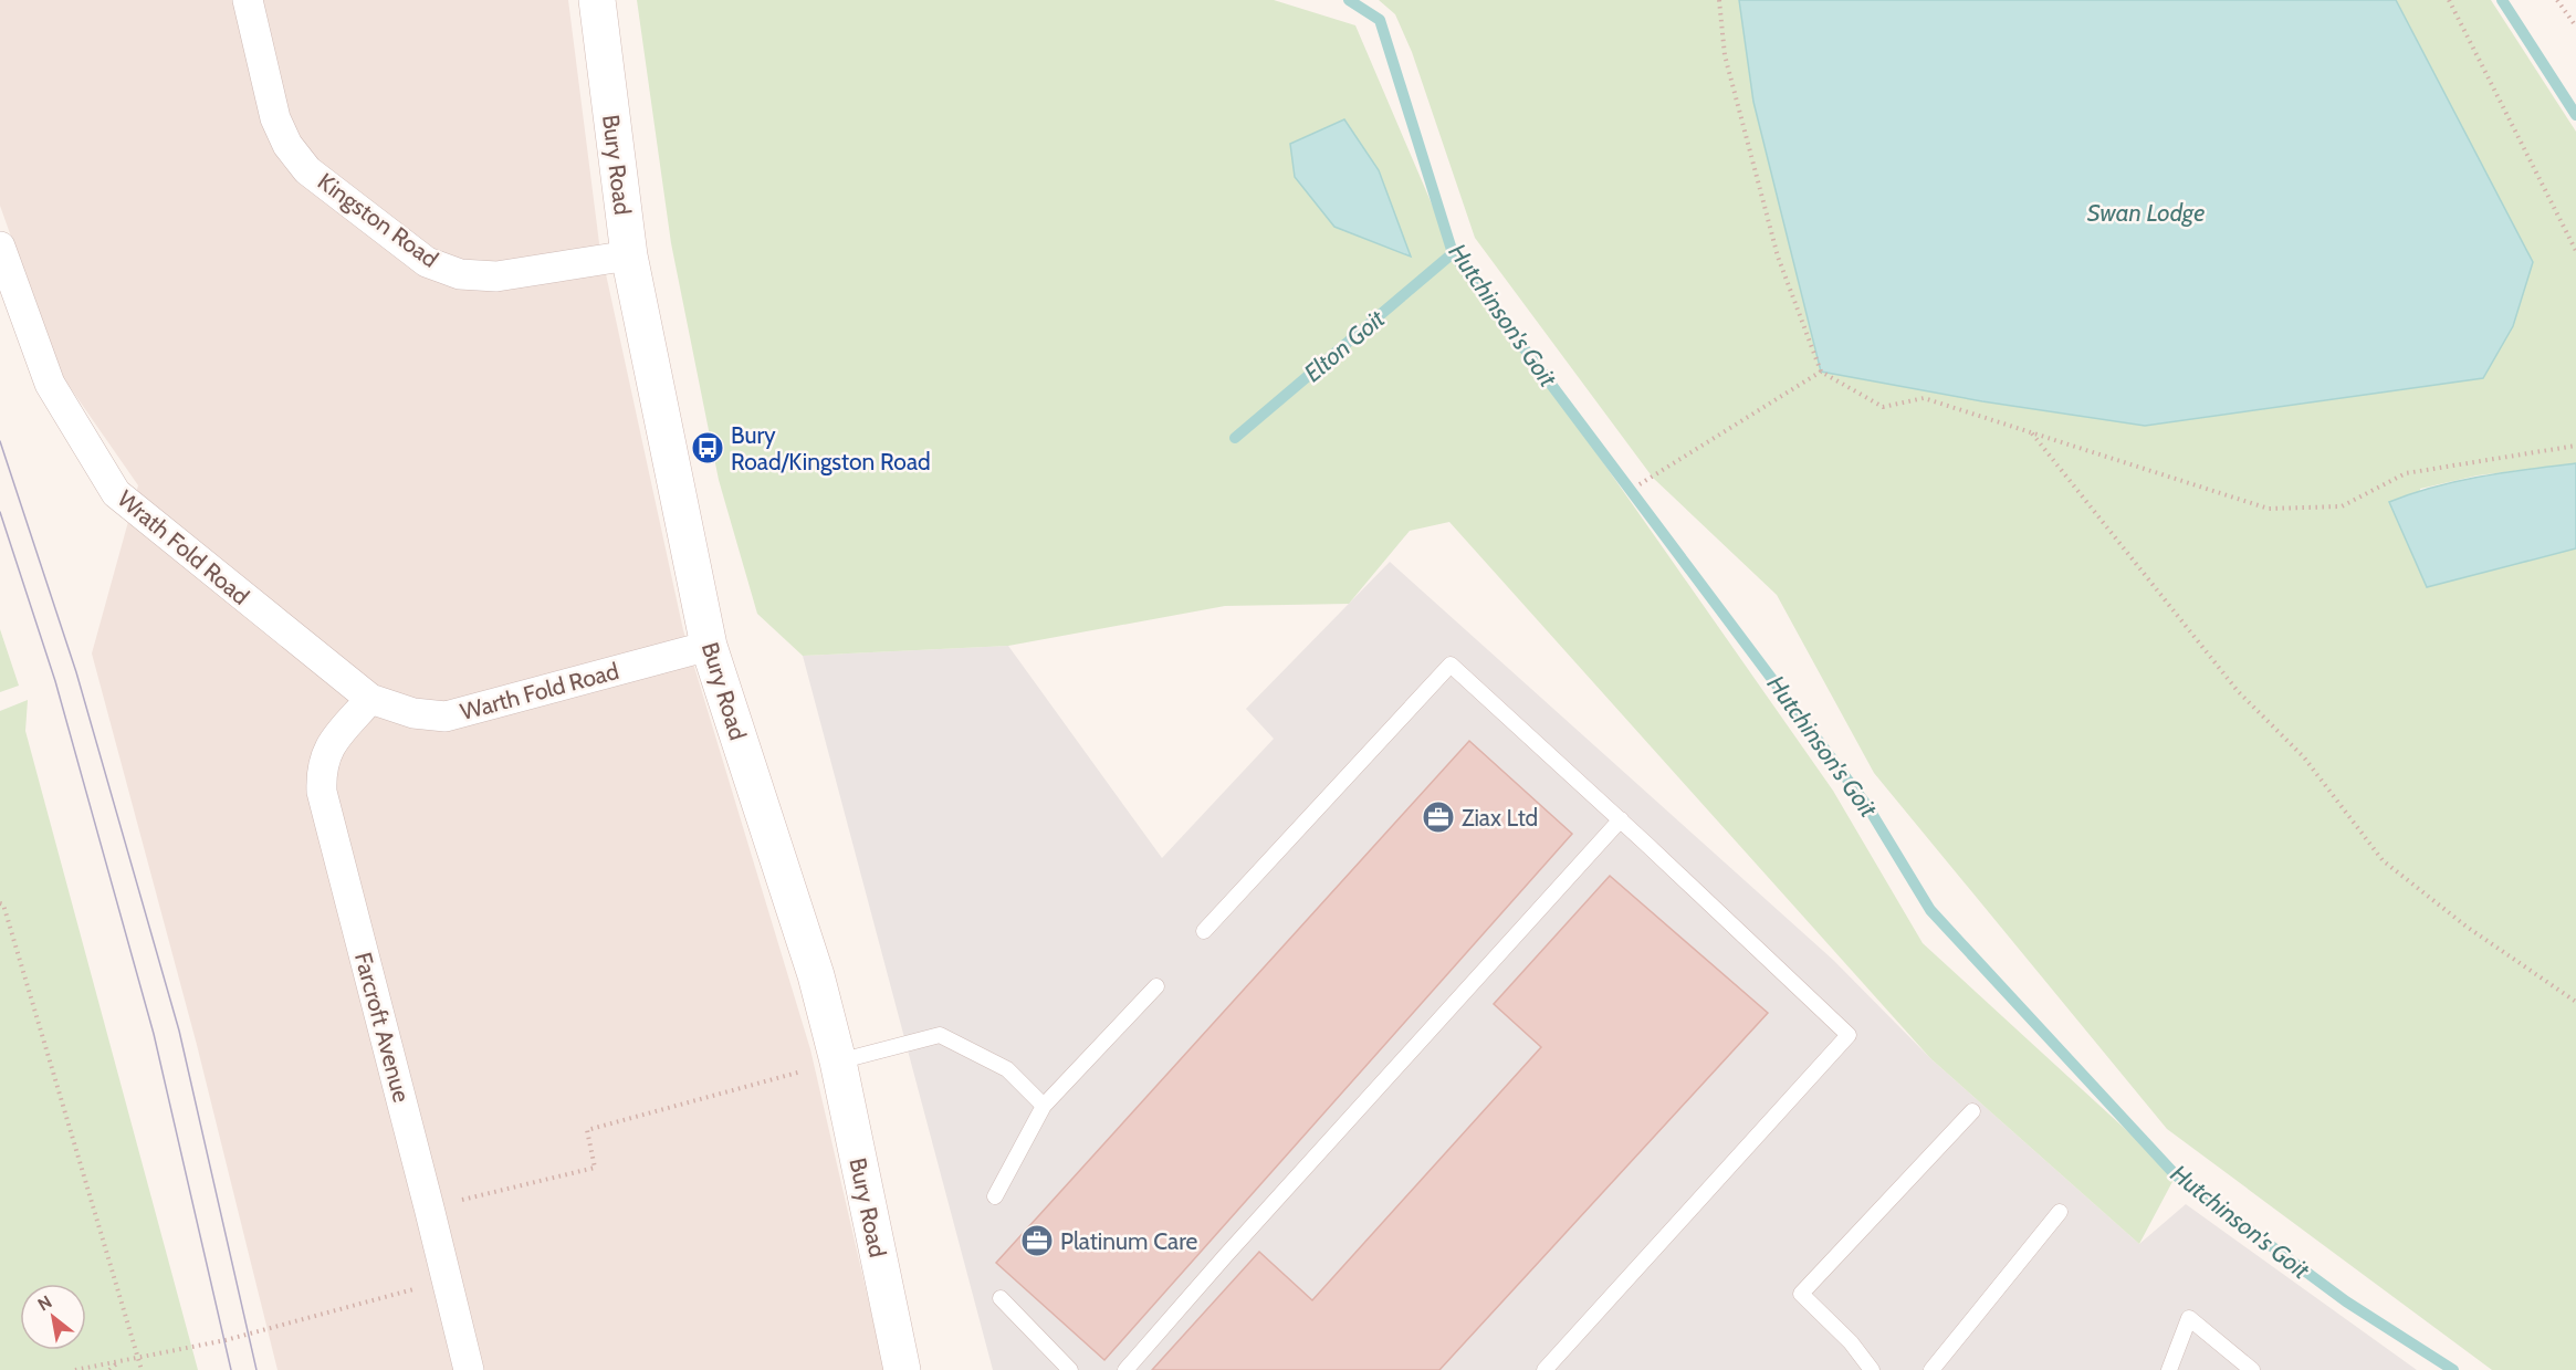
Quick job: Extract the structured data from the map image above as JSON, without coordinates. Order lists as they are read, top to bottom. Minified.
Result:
{"streets":{"street":["Bury Road","Kingston Road","Wrath Fold Road","Warth Fold Road","Farcroft Avenue"]},"crossings":[["Bury Road","Kingston Road"],["Bury Road","Warth Fold Road"],["Wrath Fold Road","Warth Fold Road"],["Wrath Fold Road","Farcroft Avenue"],["Warth Fold Road","Farcroft Avenue"]],"water":["Swan Lodge","Hutchinson's Goit","Elton Goit"],"places":{"bus stop":["Bury Road/Kingston Road"],"office":["Ziax Ltd","Platinum Care"]},"north":"top left"}
